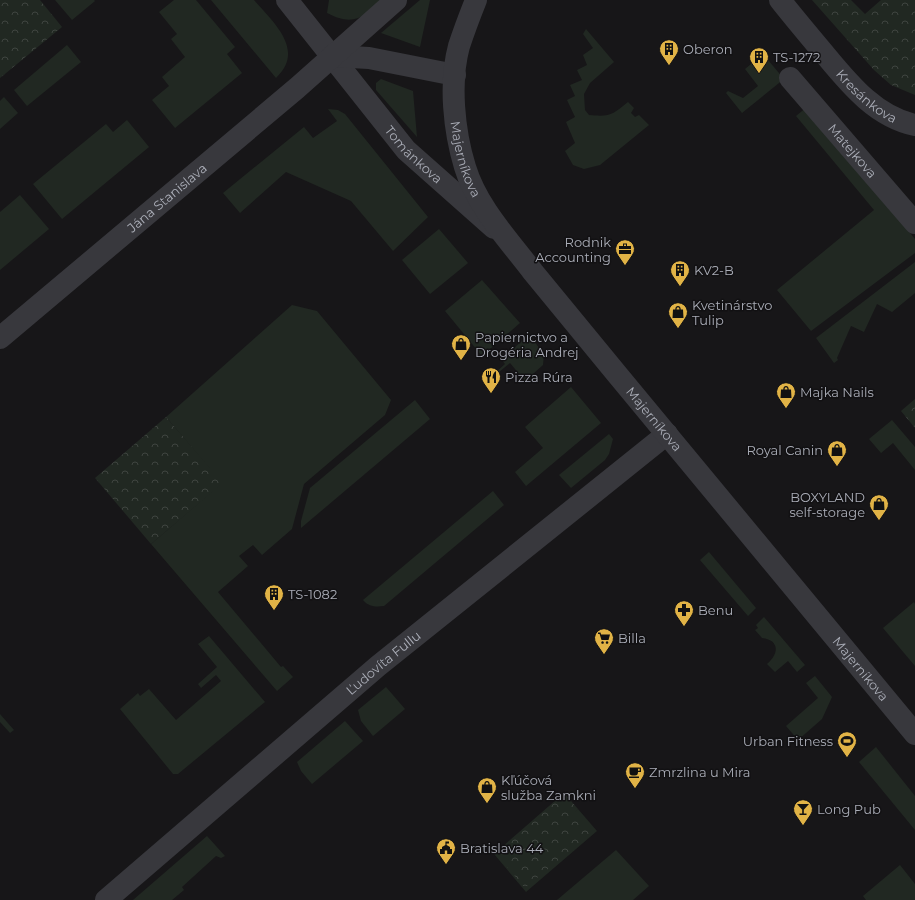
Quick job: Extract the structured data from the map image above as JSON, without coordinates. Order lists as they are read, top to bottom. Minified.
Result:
{"streets":{"street":["Kresánkova","Matejkova","Tománkova","Majerníkova","Jána Stanislava","Ľudovíta Fullu"]},"crossings":[["Tománkova","Majerníkova"],["Tománkova","Jána Stanislava"],["Majerníkova","Ľudovíta Fullu"]],"places":{"building":["Oberon","TS-1272","KV2-B","TS-1082"],"office":["Rodnik Accounting"],"shop":["Kvetinárstvo Tulip","Papiernictvo a Drogéria Andrej","Majka Nails","Royal Canin","BOXYLAND self-storage","Kľúčová služba Zamkni"],"restaurant":["Pizza Rúra"],"pharmacy":["Benu"],"supermarket":["Billa"],"sports":["Urban Fitness"],"cafe":["Zmrzlina u Mira"],"bar":["Long Pub"],"public building":["Bratislava 44"]}}
